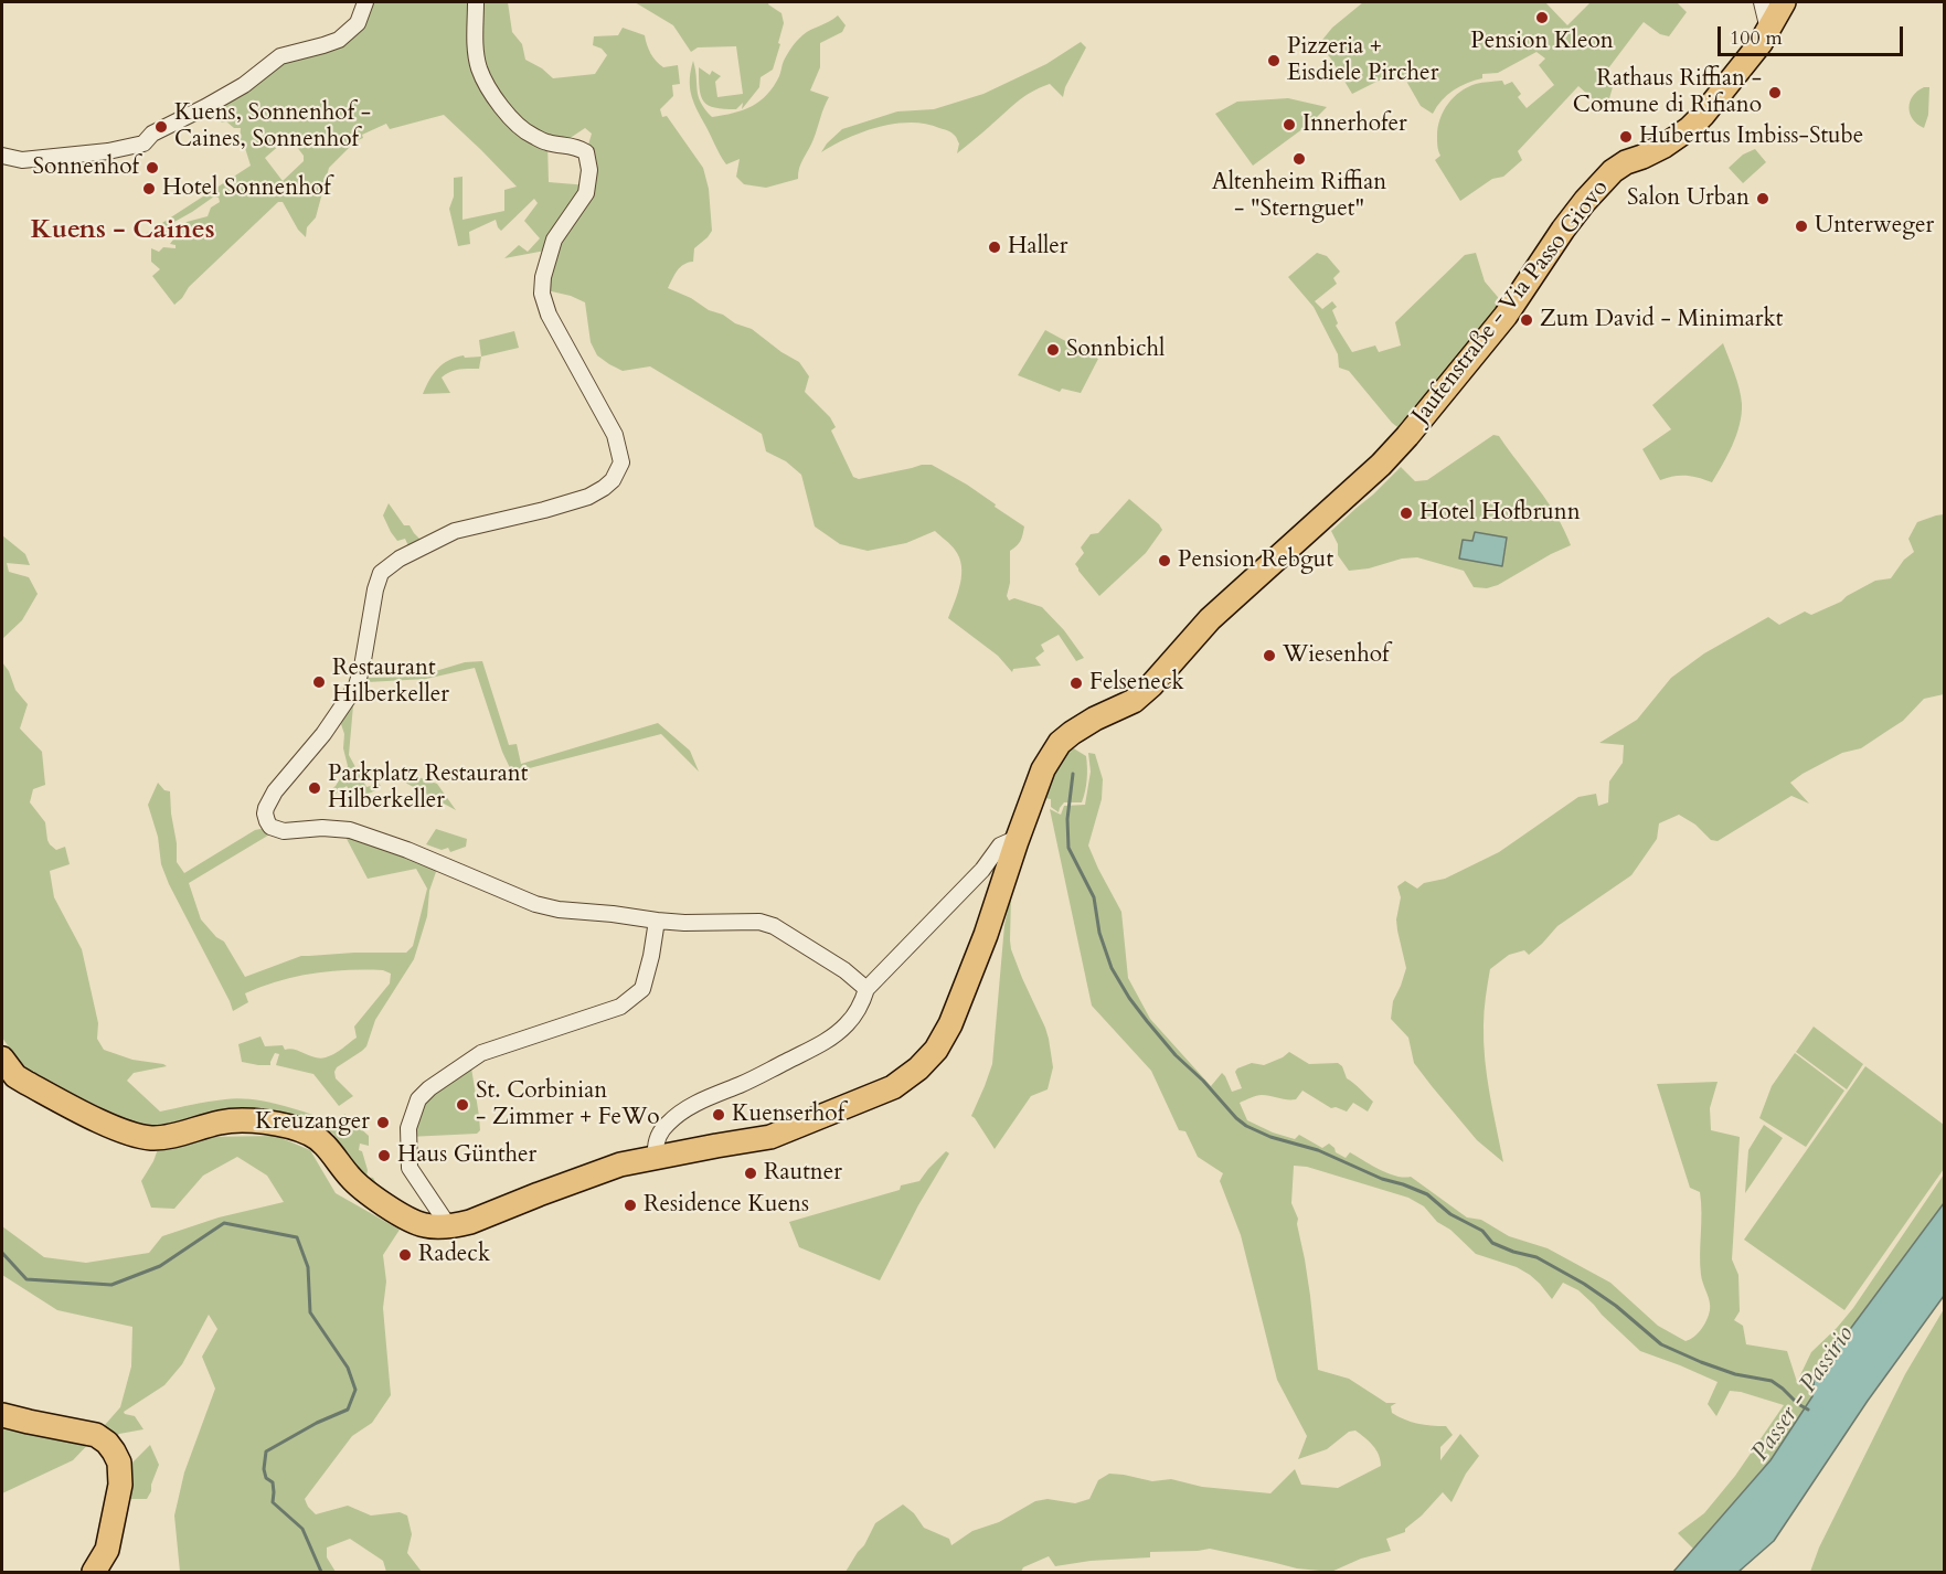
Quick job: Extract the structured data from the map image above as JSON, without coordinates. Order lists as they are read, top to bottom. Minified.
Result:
{"streets":{"main road":["Jaufenstraße - Via Passo Giovo"]},"districts":["Kuens - Caines"],"water":["Passer - Passirio"],"places":["Pension Kleon","Pizzeria + Eisdiele Pircher","Rathaus Riffian - Comune di Rifiano","Innerhofer","Kuens, Sonnenhof - Caines, Sonnenhof","Hubertus Imbiss-Stube","Altenheim Riffian - \"Sternguet\"","Sonnenhof","Hotel Sonnenhof","Salon Urban","Unterweger","Haller","Zum David - Minimarkt","Sonnbichl","Hotel Hofbrunn","Pension Rebgut","Wiesenhof","Restaurant Hilberkeller","Felseneck","Parkplatz Restaurant Hilberkeller","St. Corbinian - Zimmer + FeWo","Kuenserhof","Kreuzanger","Haus Günther","Rautner","Residence Kuens","Radeck"],"scale_bar":"100 m"}
